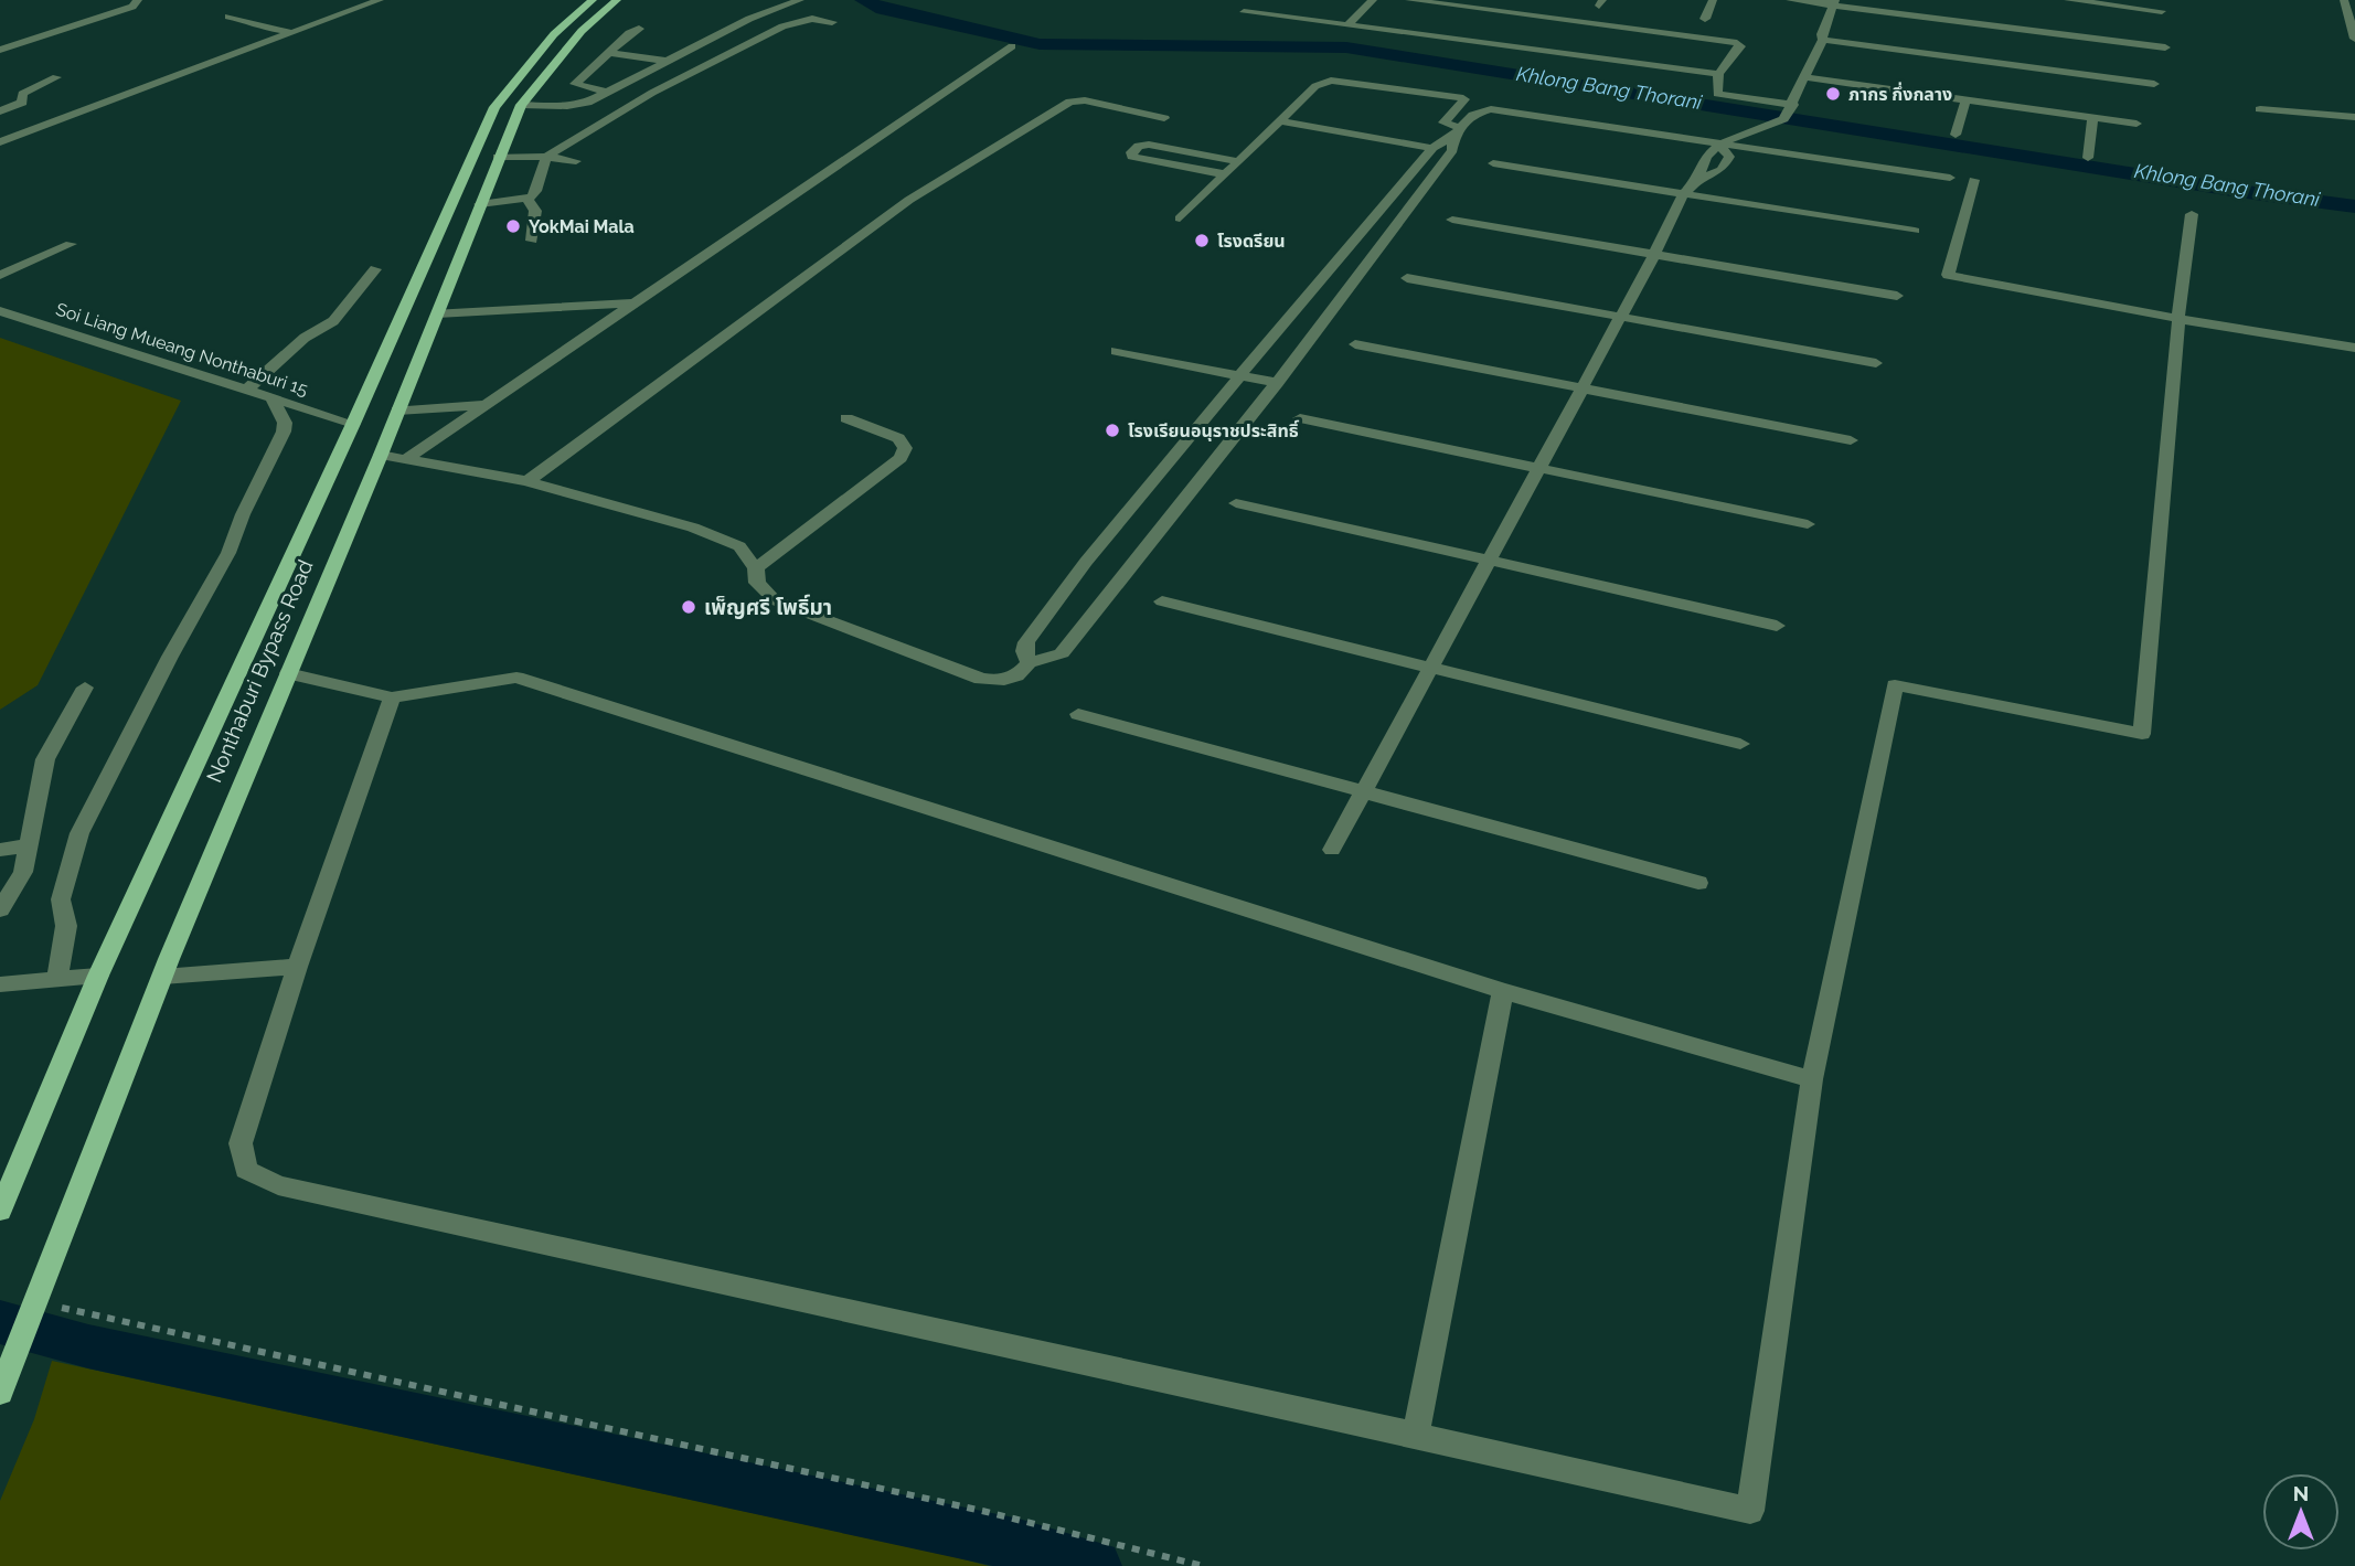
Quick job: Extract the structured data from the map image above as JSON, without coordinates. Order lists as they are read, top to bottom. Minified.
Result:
{"streets":{"main road":["Nonthaburi Bypass Road"],"street":["Soi Liang Mueang Nonthaburi 15"]},"crossings":[["Soi Liang Mueang Nonthaburi 15","Nonthaburi Bypass Road"]],"water":["Khlong Bang Thorani"],"places":["ภากร กึ่งกลาง","YokMai Mala","โรงดรียน","โรงเรียนอนุราชประสิทธิ์","เพ็ญศรี โพธิ์มา"],"north":"top"}
